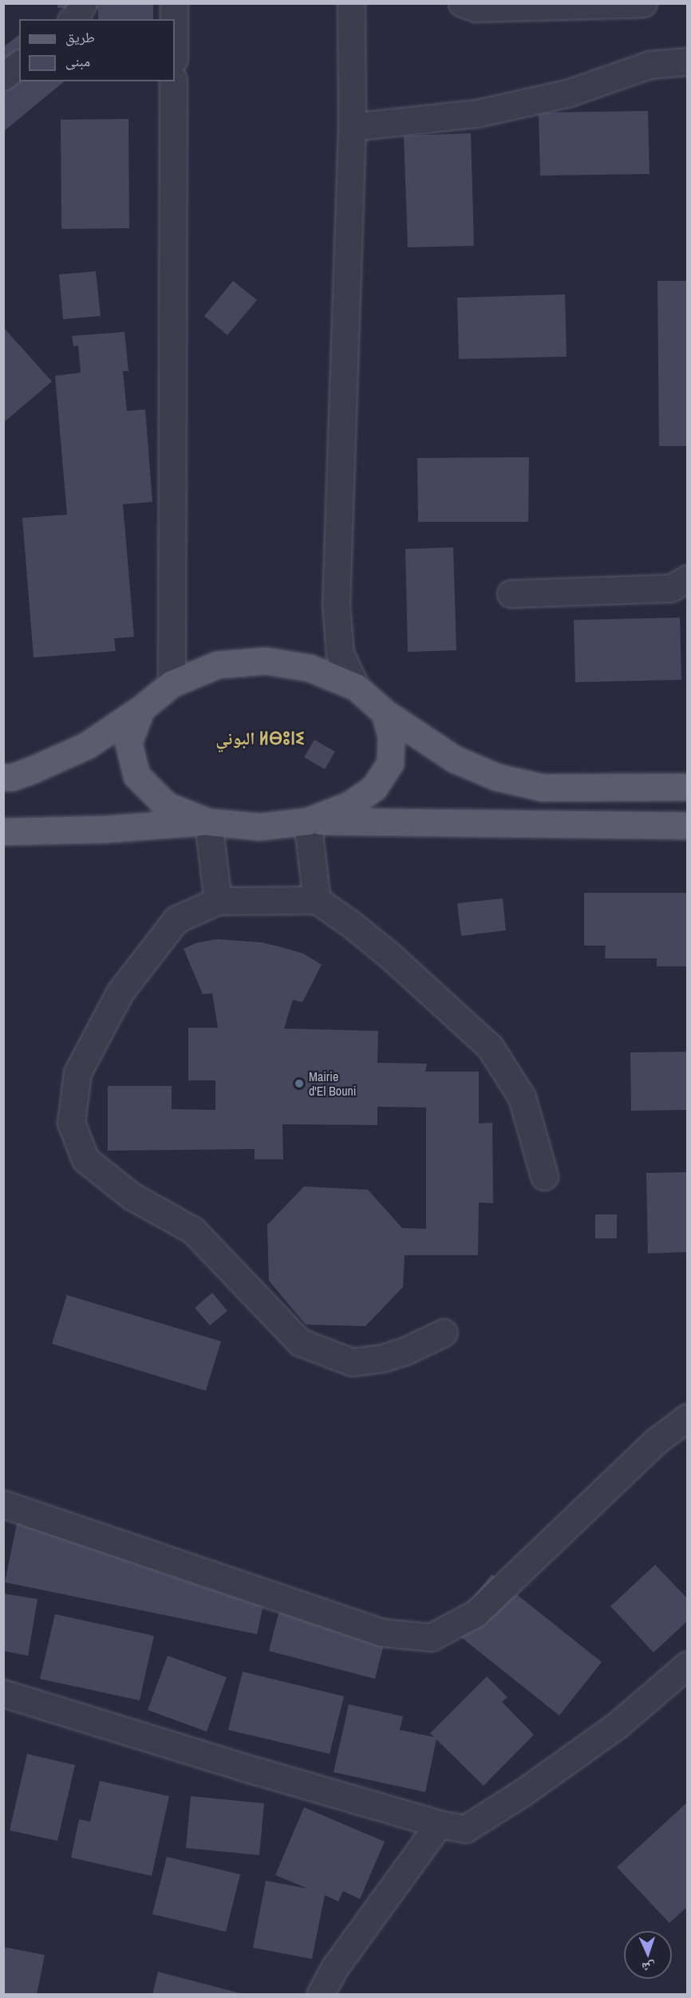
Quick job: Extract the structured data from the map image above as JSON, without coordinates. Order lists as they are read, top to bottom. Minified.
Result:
{"districts":["البوني ⵍⴱⵓⵏⵉ"],"places":["Mairie d'El Bouni"],"legend":["طريق","مبنى"],"north":"bottom"}
